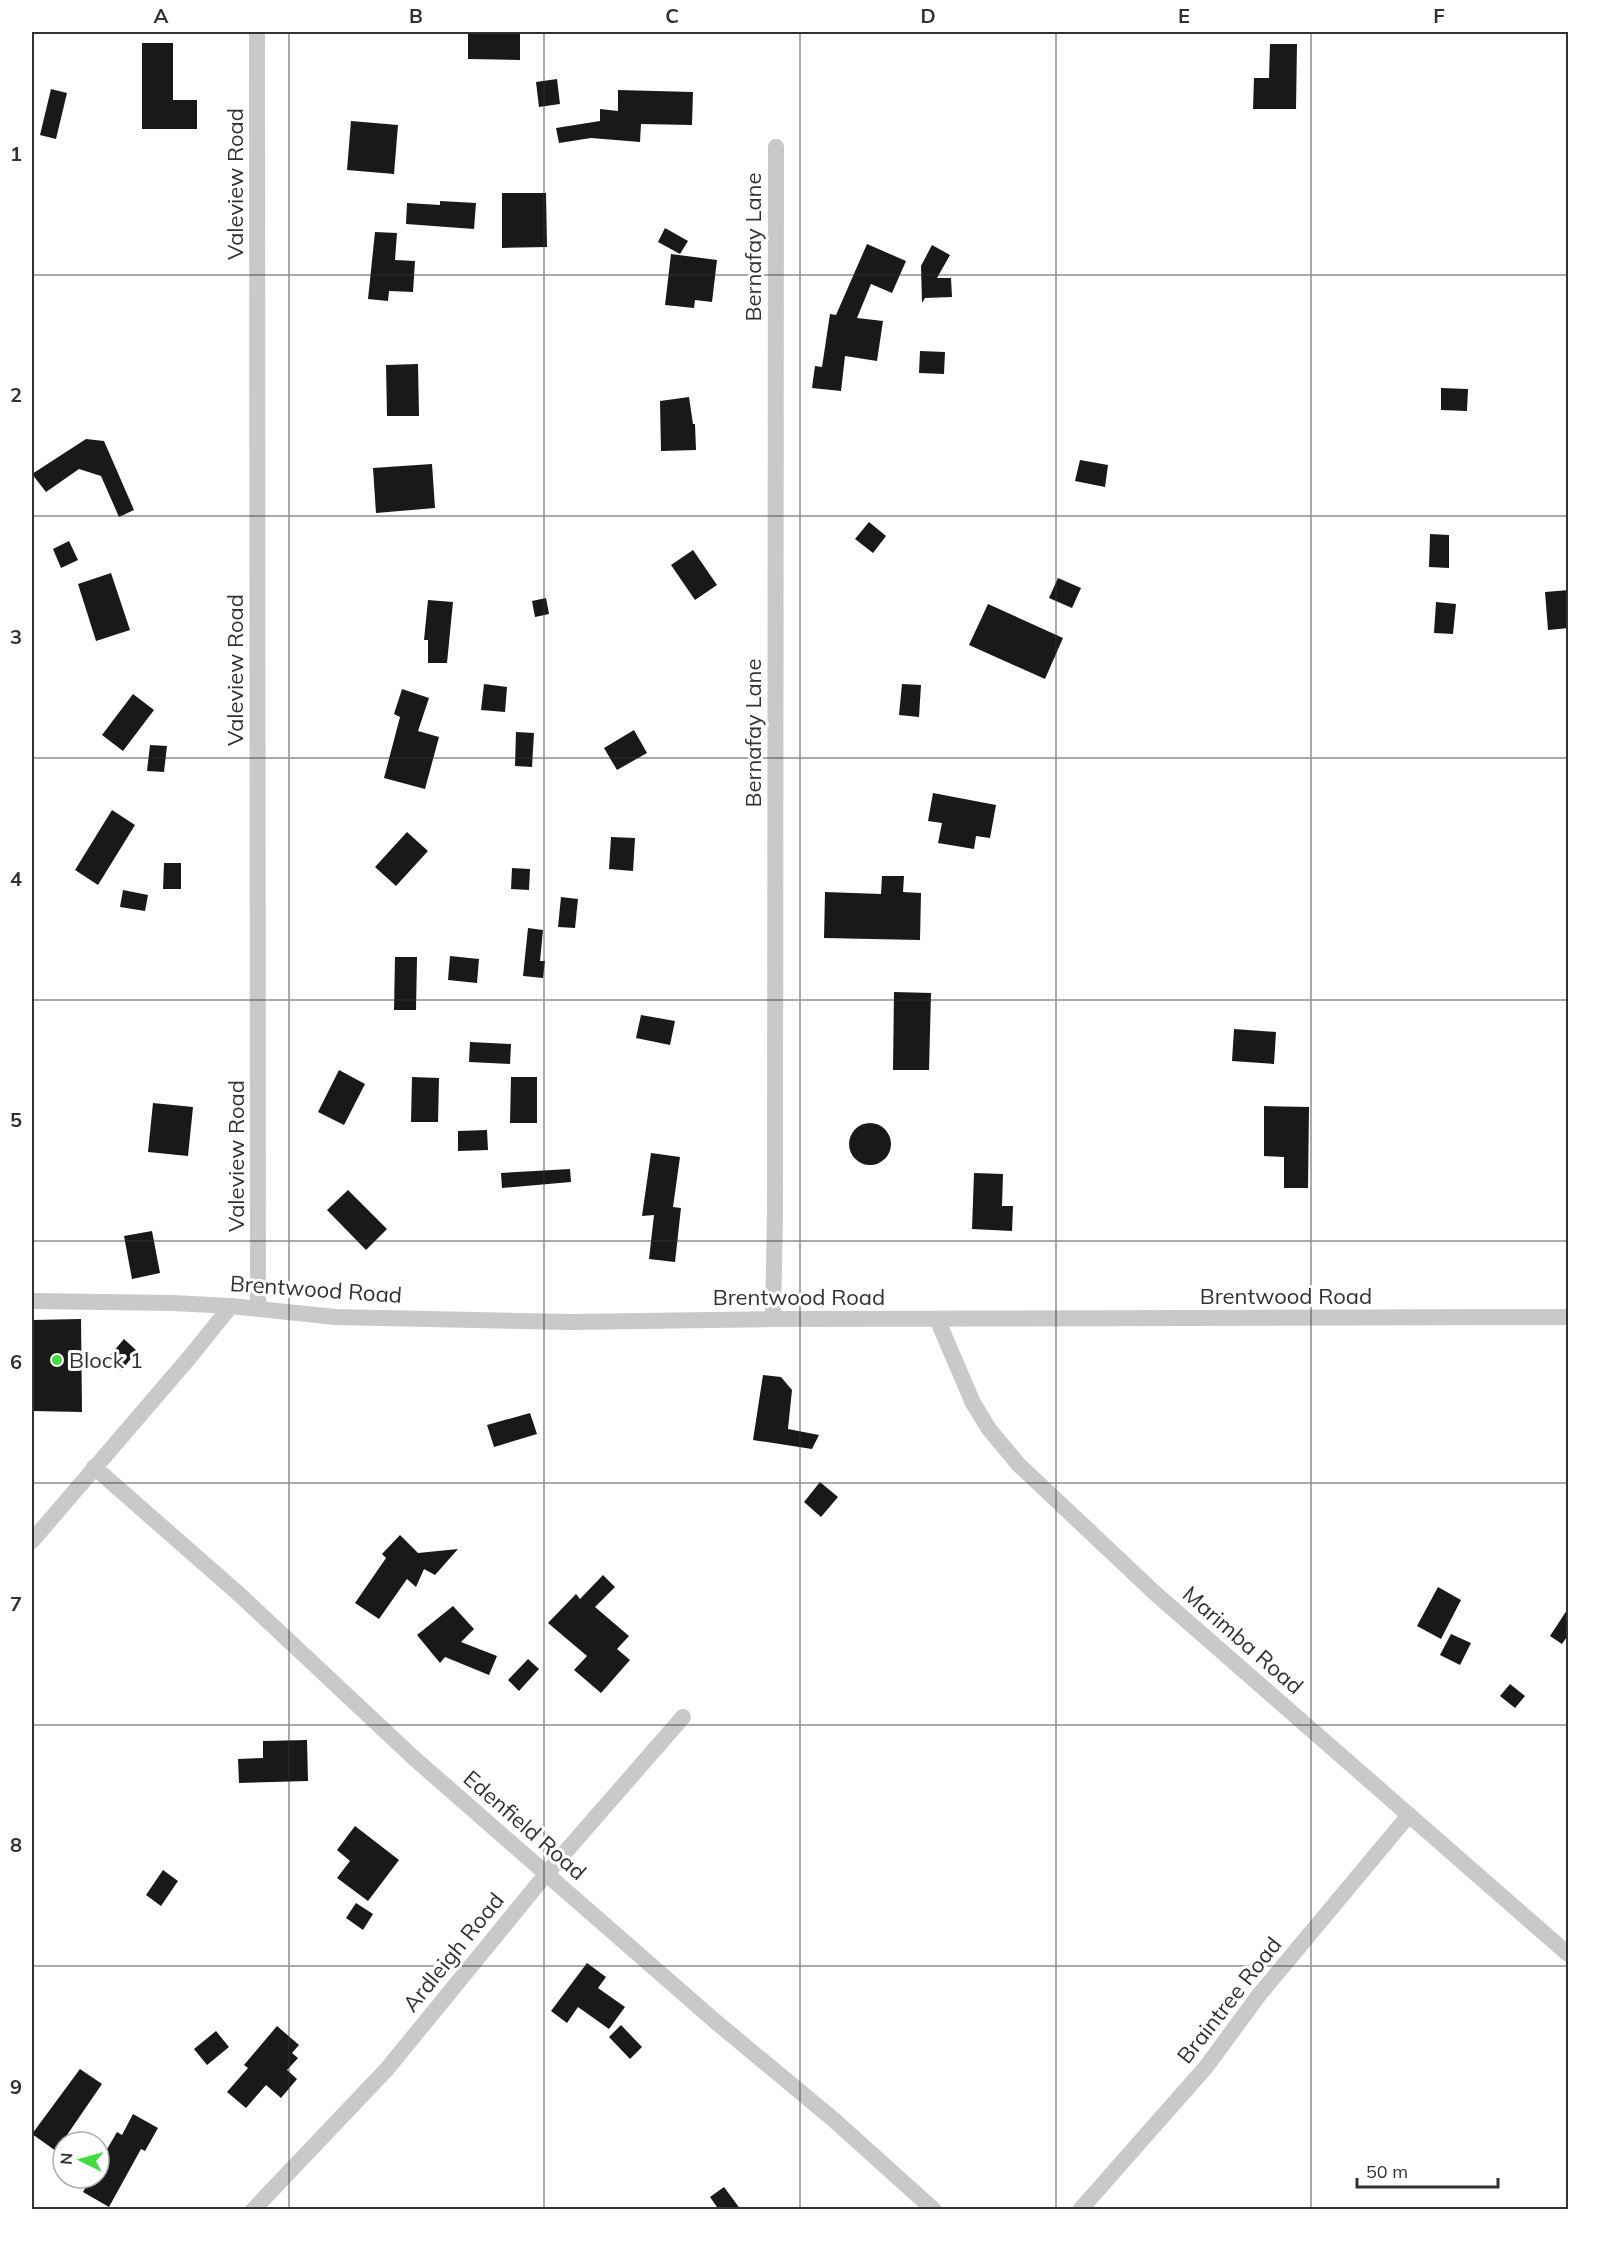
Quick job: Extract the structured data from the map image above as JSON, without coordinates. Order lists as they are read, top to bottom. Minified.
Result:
{"streets":{"street":["Valeview Road","Bernafay Lane","Brentwood Road","Marimba Road","Edenfield Road","Ardleigh Road","Braintree Road"]},"crossings":[["Valeview Road","Brentwood Road"],["Bernafay Lane","Brentwood Road"],["Brentwood Road","Marimba Road"],["Marimba Road","Braintree Road"],["Edenfield Road","Ardleigh Road"]],"places":["Block 1"],"scale_bar":"50 m","north":"left","grid":{"columns":["A","B","C","D","E","F"],"rows":["1","2","3","4","5","6","7","8","9"]}}
